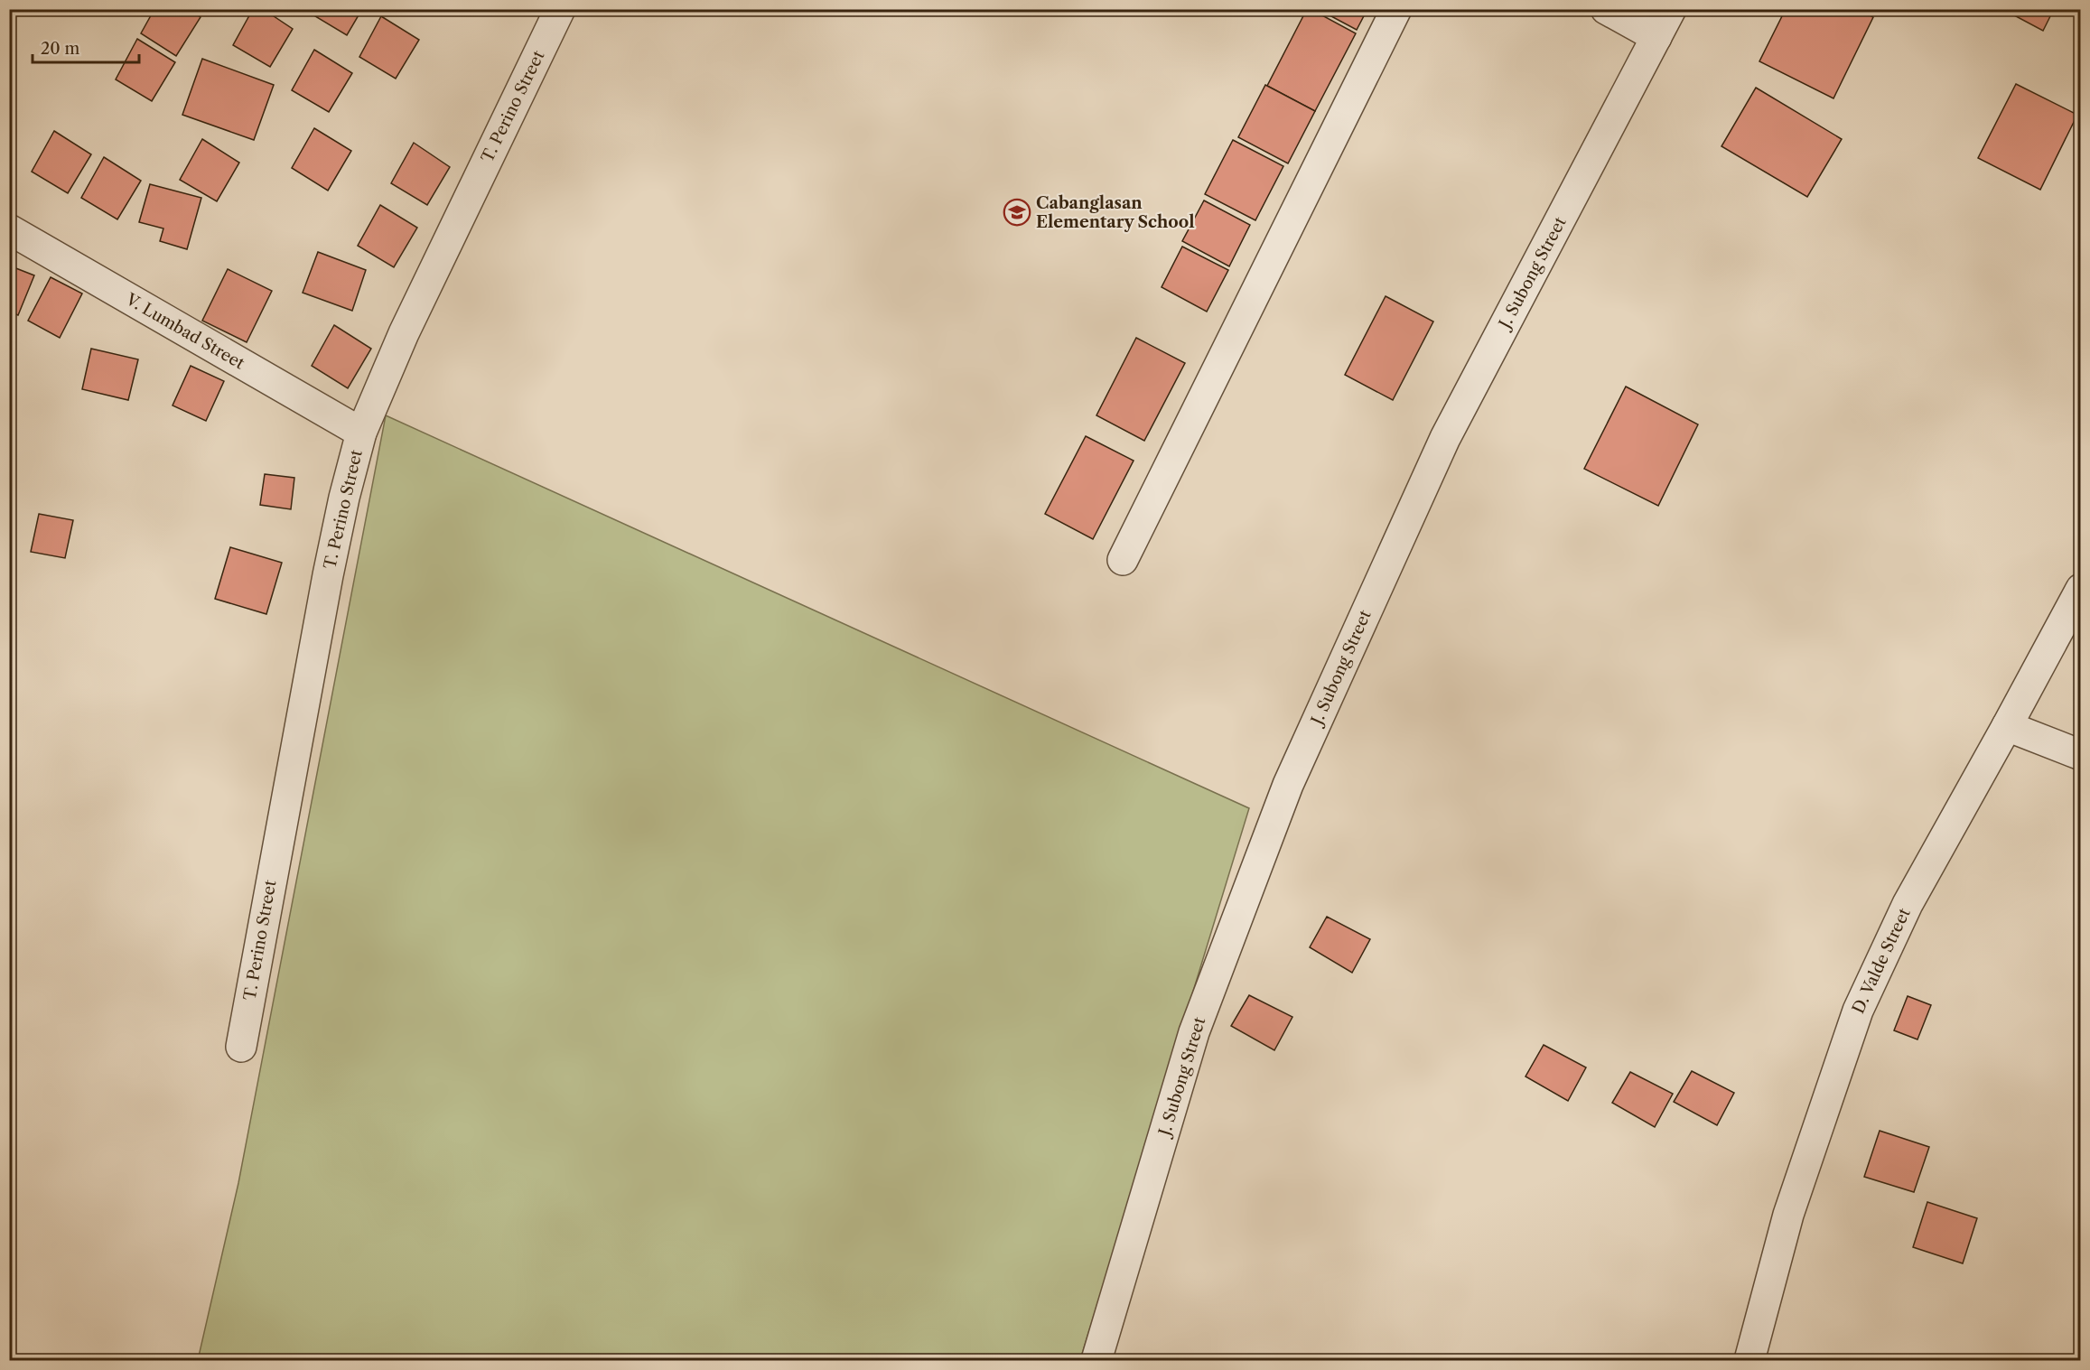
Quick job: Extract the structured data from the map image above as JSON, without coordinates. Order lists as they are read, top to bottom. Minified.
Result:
{"streets":{"street":["T. Perino Street","J. Subong Street","V. Lumbad Street","D. Valde Street"]},"crossings":[["T. Perino Street","V. Lumbad Street"]],"places":{"school or university":["Cabanglasan Elementary School"]},"scale_bar":"20 m"}
